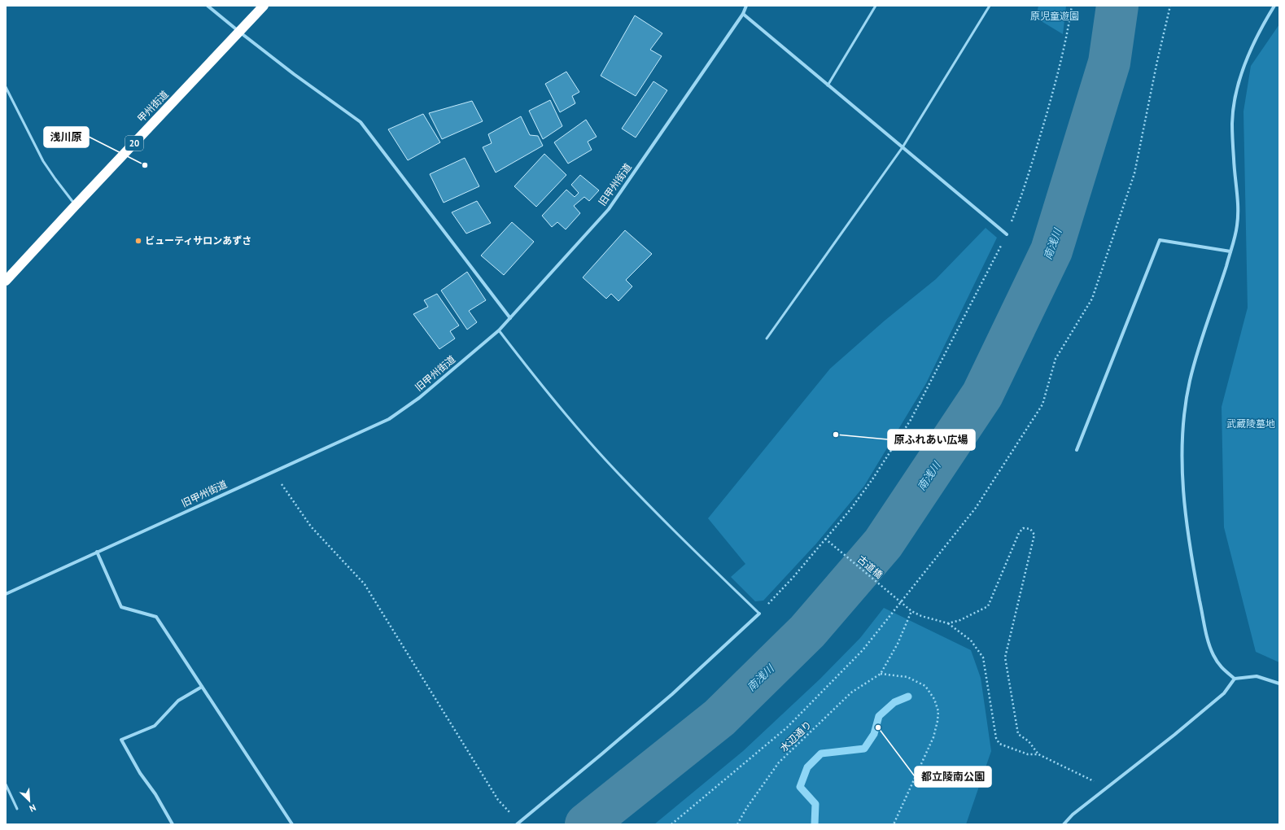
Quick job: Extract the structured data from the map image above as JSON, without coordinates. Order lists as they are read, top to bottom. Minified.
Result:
{"streets":{"highway":["甲州街道","20"],"street":["旧甲州街道"],"path":["古道橋","水辺通り"]},"water":["南浅川"],"parks":["原児童遊園","武蔵陵墓地"],"places":["浅川原","ビューティサロンあずさ","原ふれあい広場","都立陵南公園"],"north":"bottom right"}
